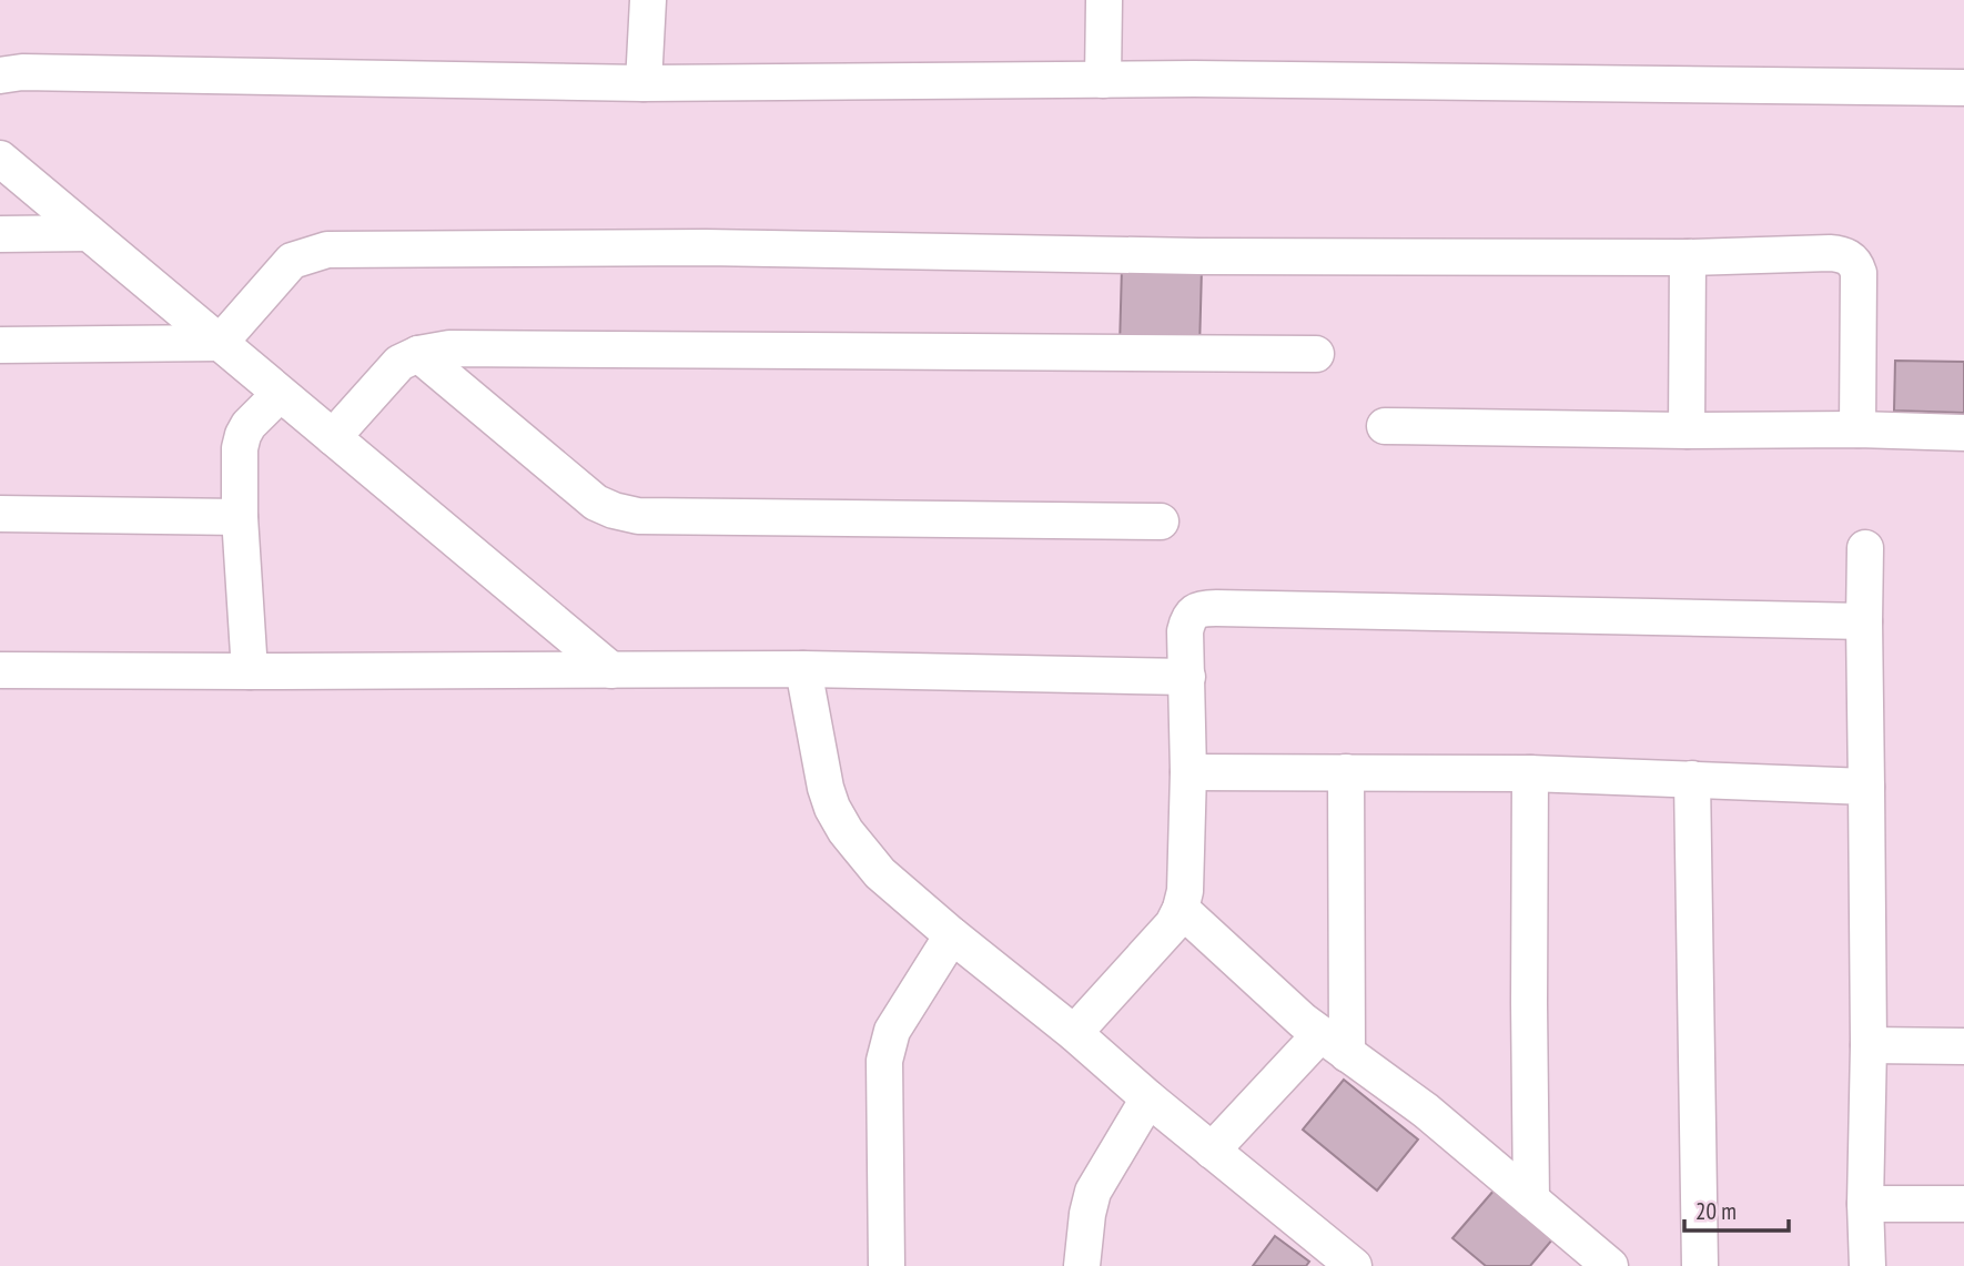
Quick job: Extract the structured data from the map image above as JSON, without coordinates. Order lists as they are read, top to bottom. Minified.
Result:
{"scale_bar":"20 m"}
